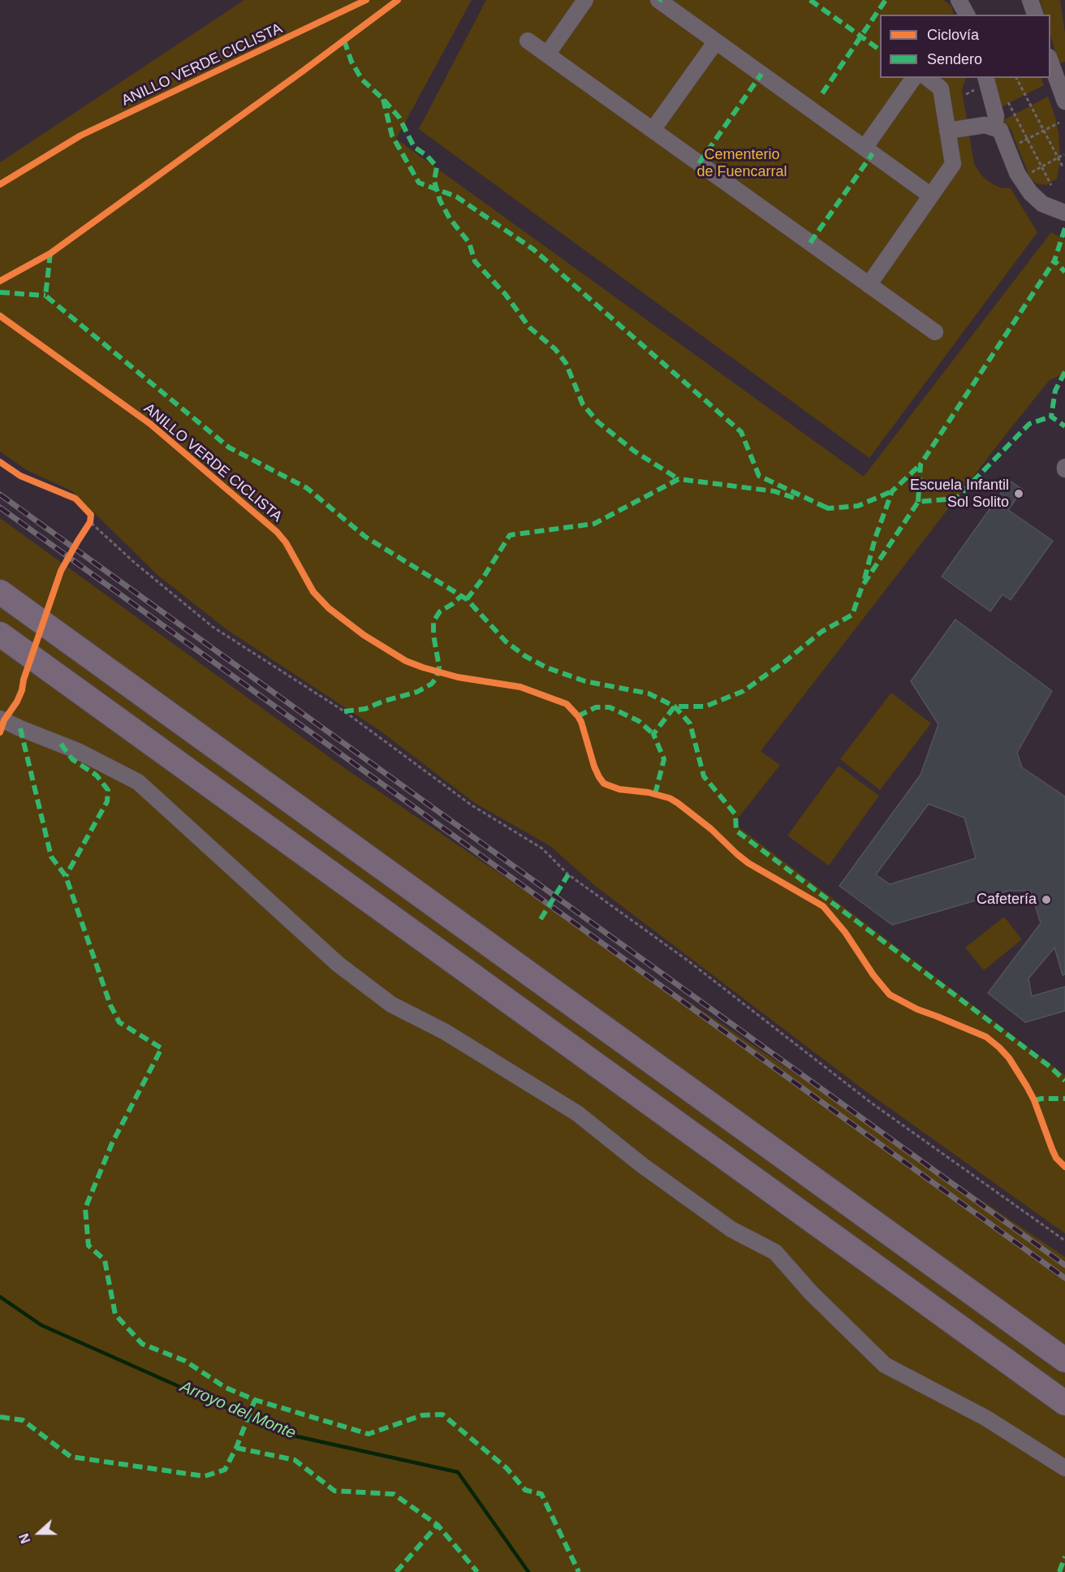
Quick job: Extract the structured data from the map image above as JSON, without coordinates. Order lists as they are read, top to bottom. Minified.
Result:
{"streets":{"cycle path":["ANILLO VERDE CICLISTA"]},"water":["Arroyo del Monte"],"parks":["Cementerio de Fuencarral"],"places":["Escuela Infantil Sol Solito","Cafetería"],"legend":["Ciclovía","Sendero"],"north":"left"}
